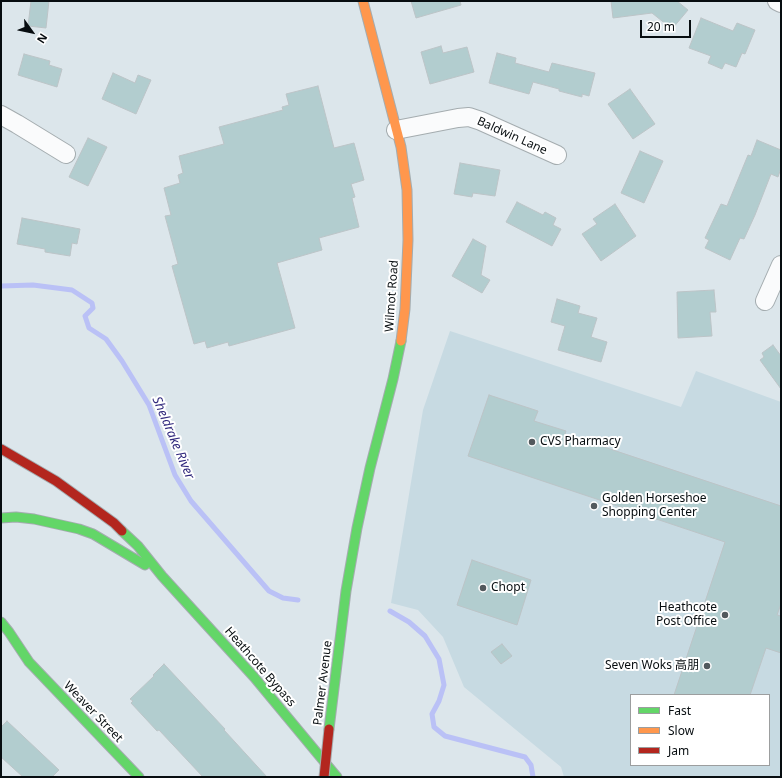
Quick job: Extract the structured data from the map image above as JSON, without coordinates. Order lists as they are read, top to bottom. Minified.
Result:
{"streets":{"main road":["Wilmot Road","Heathcote Bypass","Palmer Avenue","Weaver Street"],"street":["Baldwin Lane"]},"crossings":[["Baldwin Lane","Wilmot Road"],["Wilmot Road","Palmer Avenue"]],"water":["Sheldrake River"],"places":["CVS Pharmacy","Golden Horseshoe Shopping Center","Chopt","Heathcote Post Office","Seven Woks 高朋"],"legend":["Fast","Slow","Jam"],"scale_bar":"20 m","north":"bottom right"}
